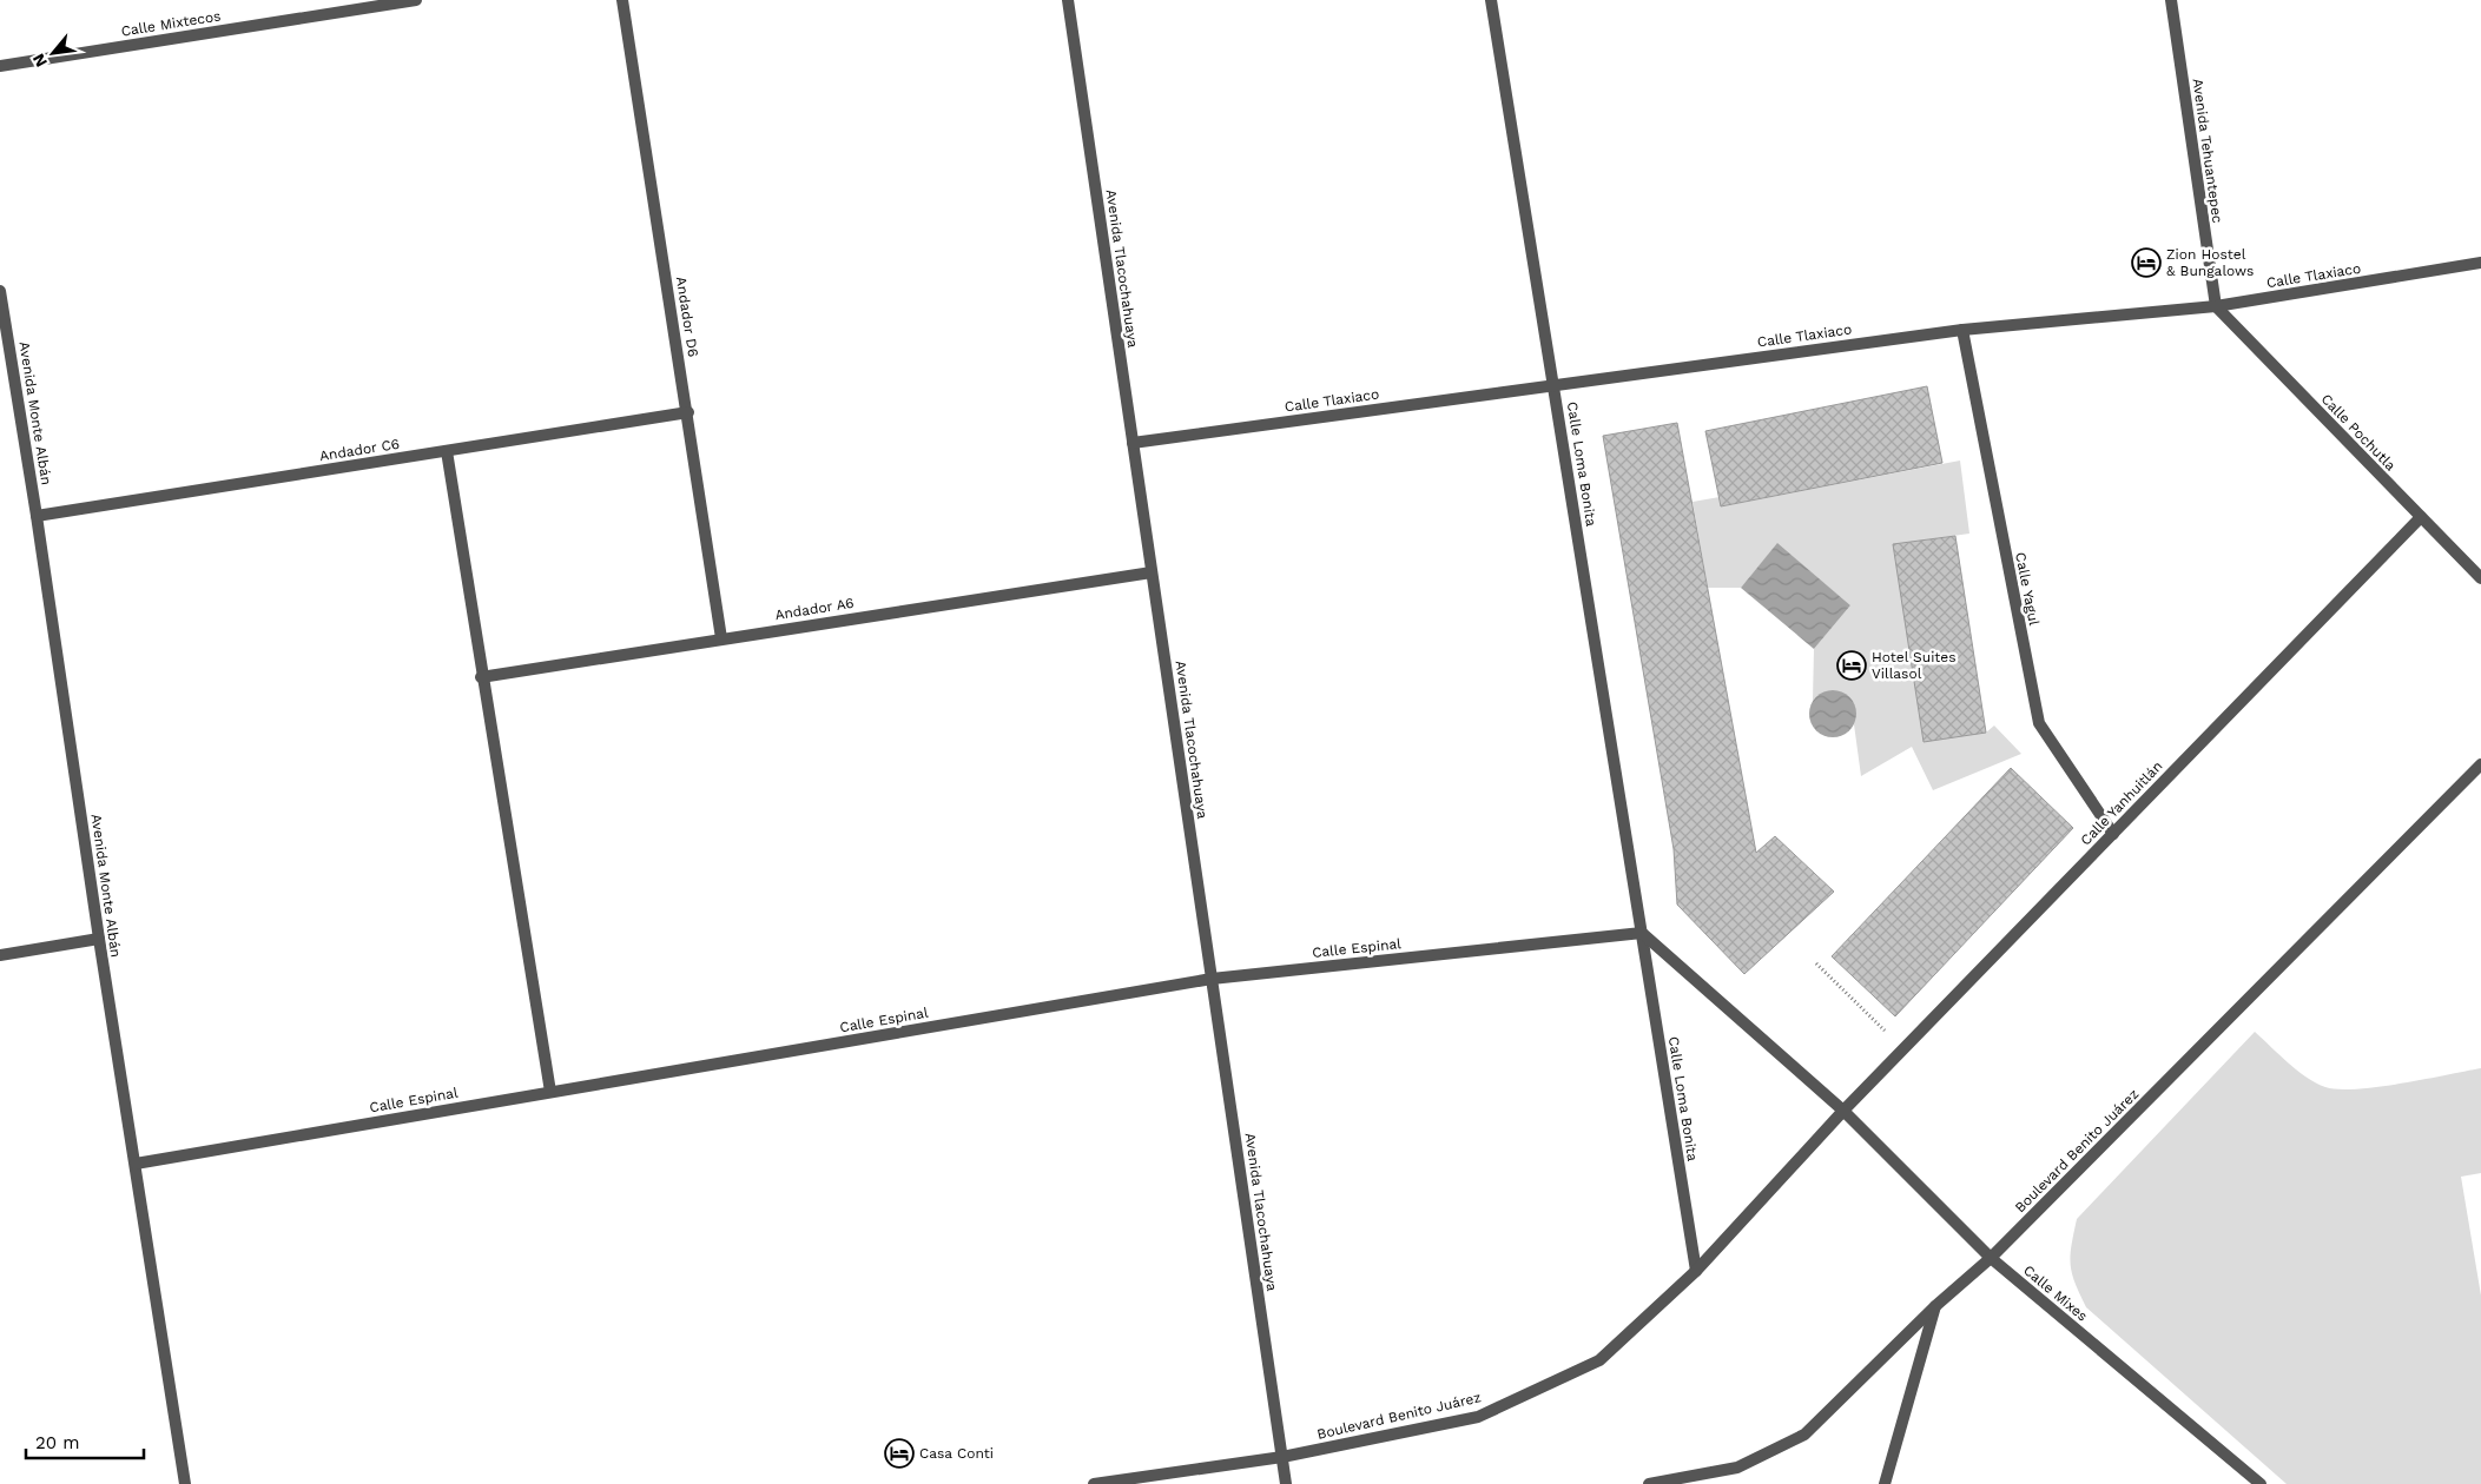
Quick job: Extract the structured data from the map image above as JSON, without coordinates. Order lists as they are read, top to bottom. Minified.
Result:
{"streets":{"street":["Calle Mixtecos","Avenida Tehuantepec","Avenida Tlacochahuaya","Calle Tlaxiaco","Andador D6","Avenida Monte Albán","Calle Pochutla","Andador C6","Calle Loma Bonita","Calle Yagul","Andador A6","Calle Yanhuitlán","Calle Espinal","Boulevard Benito Juárez","Calle Mixes"]},"crossings":[["Avenida Tehuantepec","Calle Tlaxiaco"],["Avenida Tehuantepec","Calle Pochutla"],["Avenida Tlacochahuaya","Calle Tlaxiaco"],["Avenida Tlacochahuaya","Andador A6"],["Avenida Tlacochahuaya","Calle Espinal"],["Avenida Tlacochahuaya","Boulevard Benito Juárez"],["Calle Tlaxiaco","Calle Pochutla"],["Calle Tlaxiaco","Calle Loma Bonita"],["Calle Tlaxiaco","Calle Yagul"],["Andador D6","Andador C6"],["Andador D6","Andador A6"],["Avenida Monte Albán","Andador C6"],["Avenida Monte Albán","Calle Espinal"],["Calle Pochutla","Calle Yanhuitlán"],["Calle Loma Bonita","Calle Espinal"],["Calle Loma Bonita","Boulevard Benito Juárez"],["Calle Yagul","Calle Yanhuitlán"],["Calle Yanhuitlán","Boulevard Benito Juárez"],["Calle Yanhuitlán","Calle Mixes"],["Boulevard Benito Juárez","Calle Mixes"]],"places":{"hotel":["Zion Hostel & Bungalows","Hotel Suites Villasol","Casa Conti"]},"scale_bar":"20 m","north":"bottom left"}
